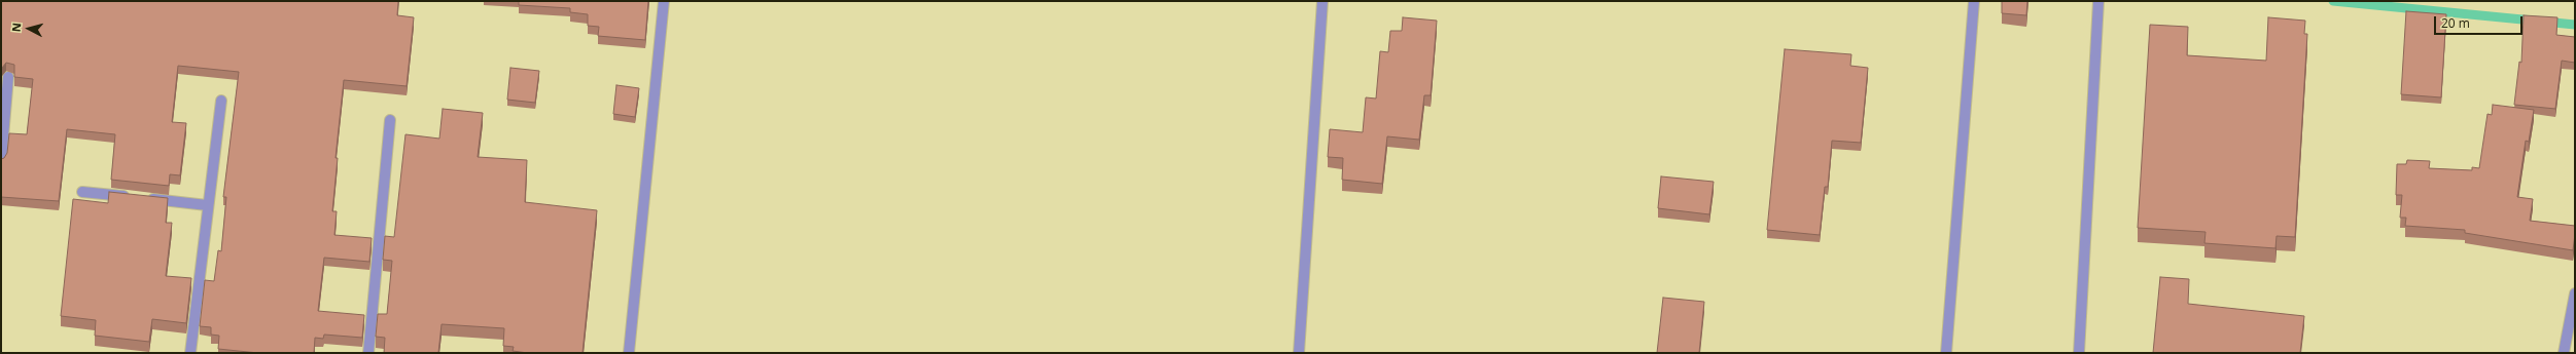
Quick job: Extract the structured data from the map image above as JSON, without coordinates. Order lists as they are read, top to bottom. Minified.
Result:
{"scale_bar":"20 m","north":"left"}
